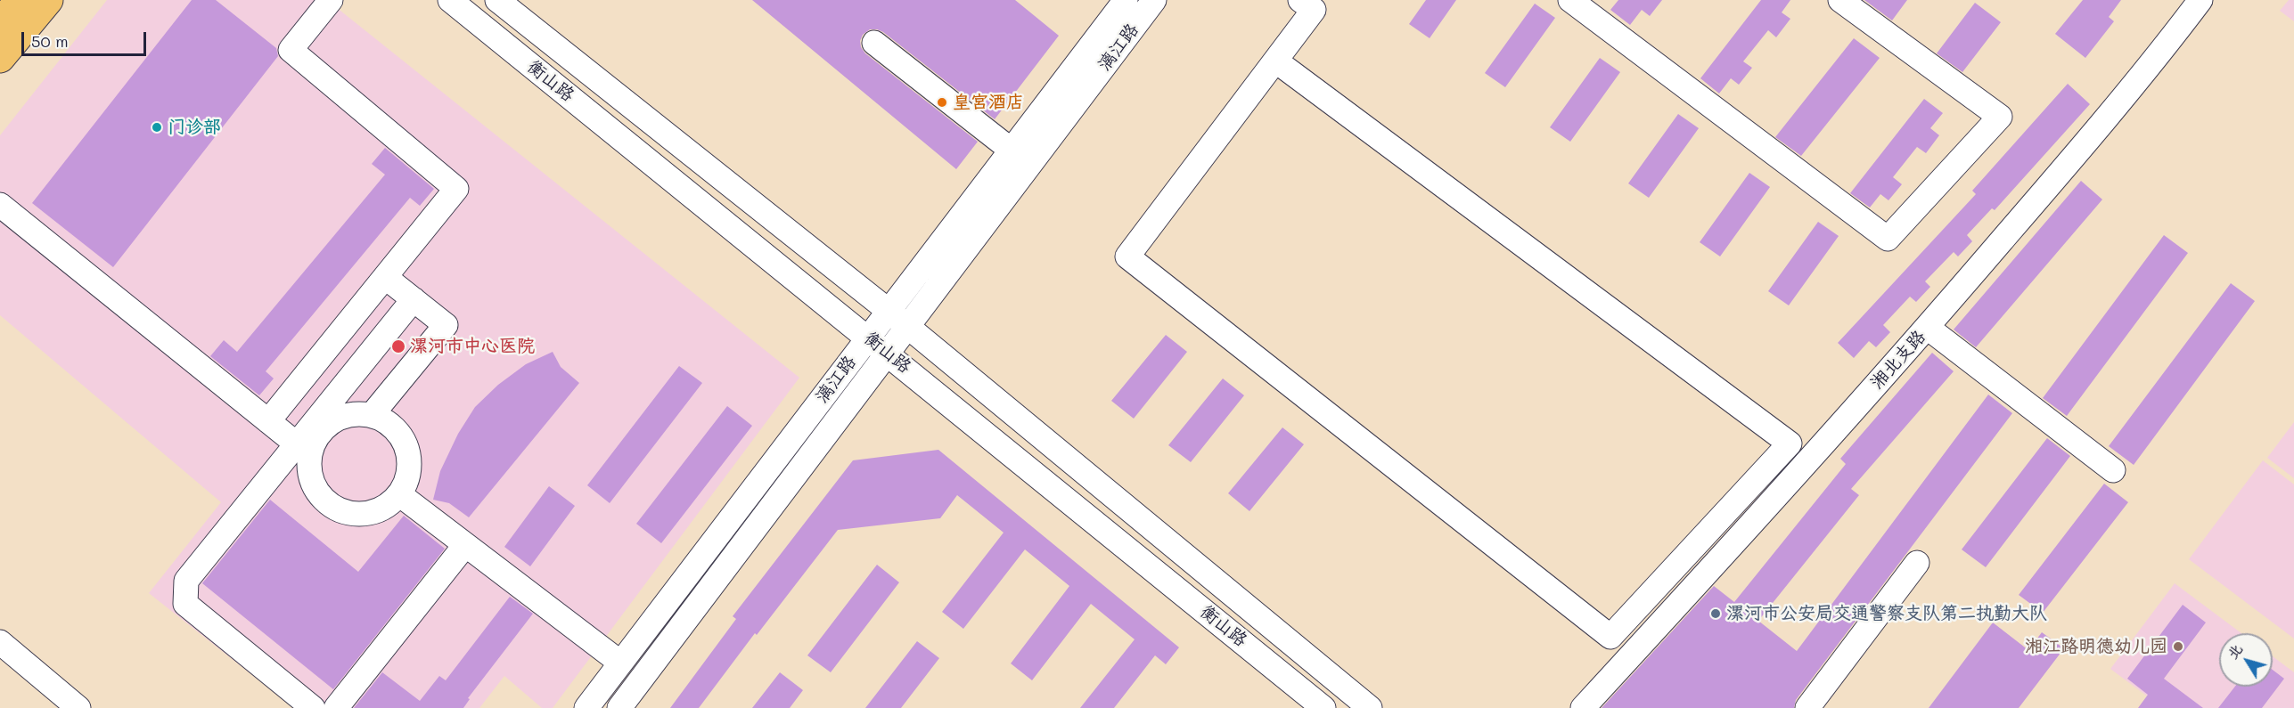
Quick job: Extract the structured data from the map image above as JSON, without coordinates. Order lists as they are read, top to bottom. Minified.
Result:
{"streets":{"street":["漓江路","衡山路","湘北支路"]},"crossings":[["漓江路","衡山路"]],"places":["皇宫酒店","门诊部","漯河市中心医院","漯河市公安局交通警察支队第二执勤大队","湘江路明德幼儿园"],"scale_bar":"50 m","north":"top left"}
